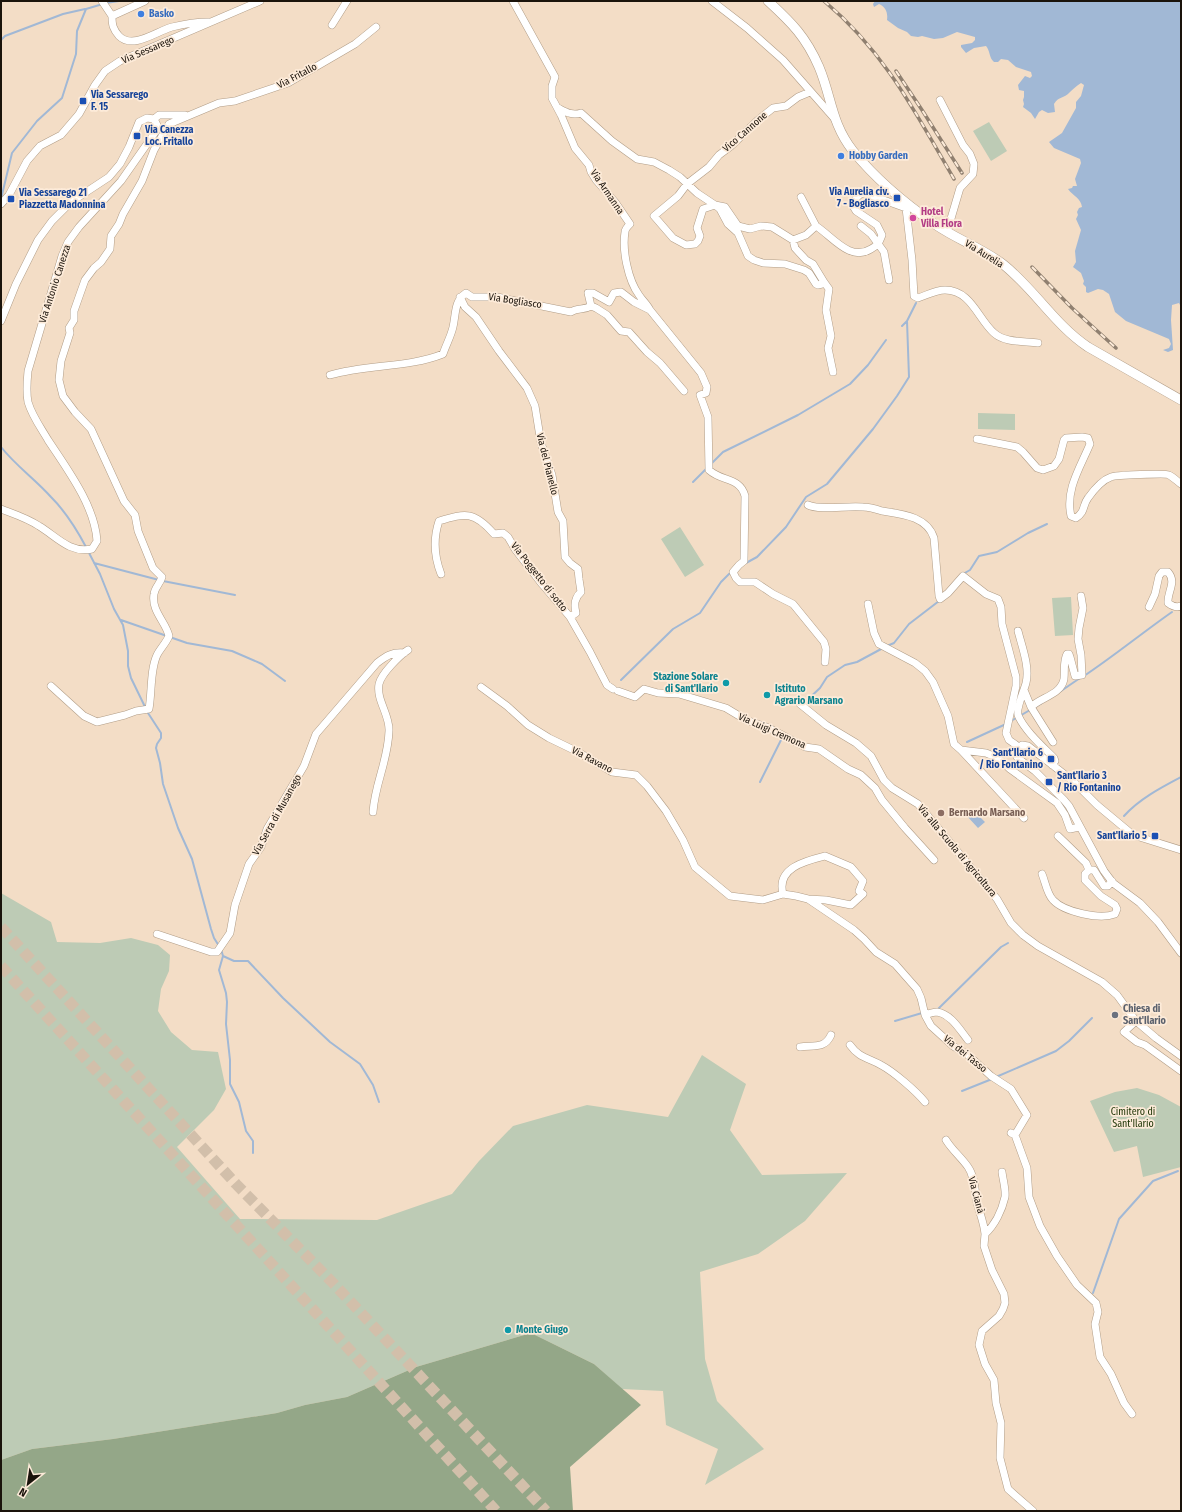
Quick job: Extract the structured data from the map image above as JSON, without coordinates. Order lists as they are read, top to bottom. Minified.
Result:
{"streets":{"main road":["Via Aurelia"],"street":["Via Sessarego","Via Fritallo","Vico Cannone","Via Armanna","Via Antonio Canezza","Via Bogliasco","Via del Pianello","Via Poggetto di sotto","Via Luigi Cremona","Via Ravano","Via Serra di Musanego","Via alla Scuola di Agricoltura","Via dei Tasso","Via Cianà"]},"crossings":[["Via Bogliasco","Via del Pianello"],["Via del Pianello","Via Poggetto di sotto"],["Via Poggetto di sotto","Via Luigi Cremona"]],"parks":["Cimitero di Sant'Ilario"],"places":{"other":["Basko","Hobby Garden","Hotel Villa Flora","Stazione Solare di Sant'Ilario","Istituto Agrario Marsano","Bernardo Marsano","Chiesa di Sant'Ilario","Monte Giugo"],"transit":["Via Sessarego F. 15","Via Canezza Loc. Fritallo","Via Aurelia civ. 7 - Bogliasco","Via Sessarego 21 Piazzetta Madonnina","Sant'Ilario 6 / Rio Fontanino","Sant'Ilario 3 / Rio Fontanino","Sant'Ilario 5"]},"north":"bottom left"}
